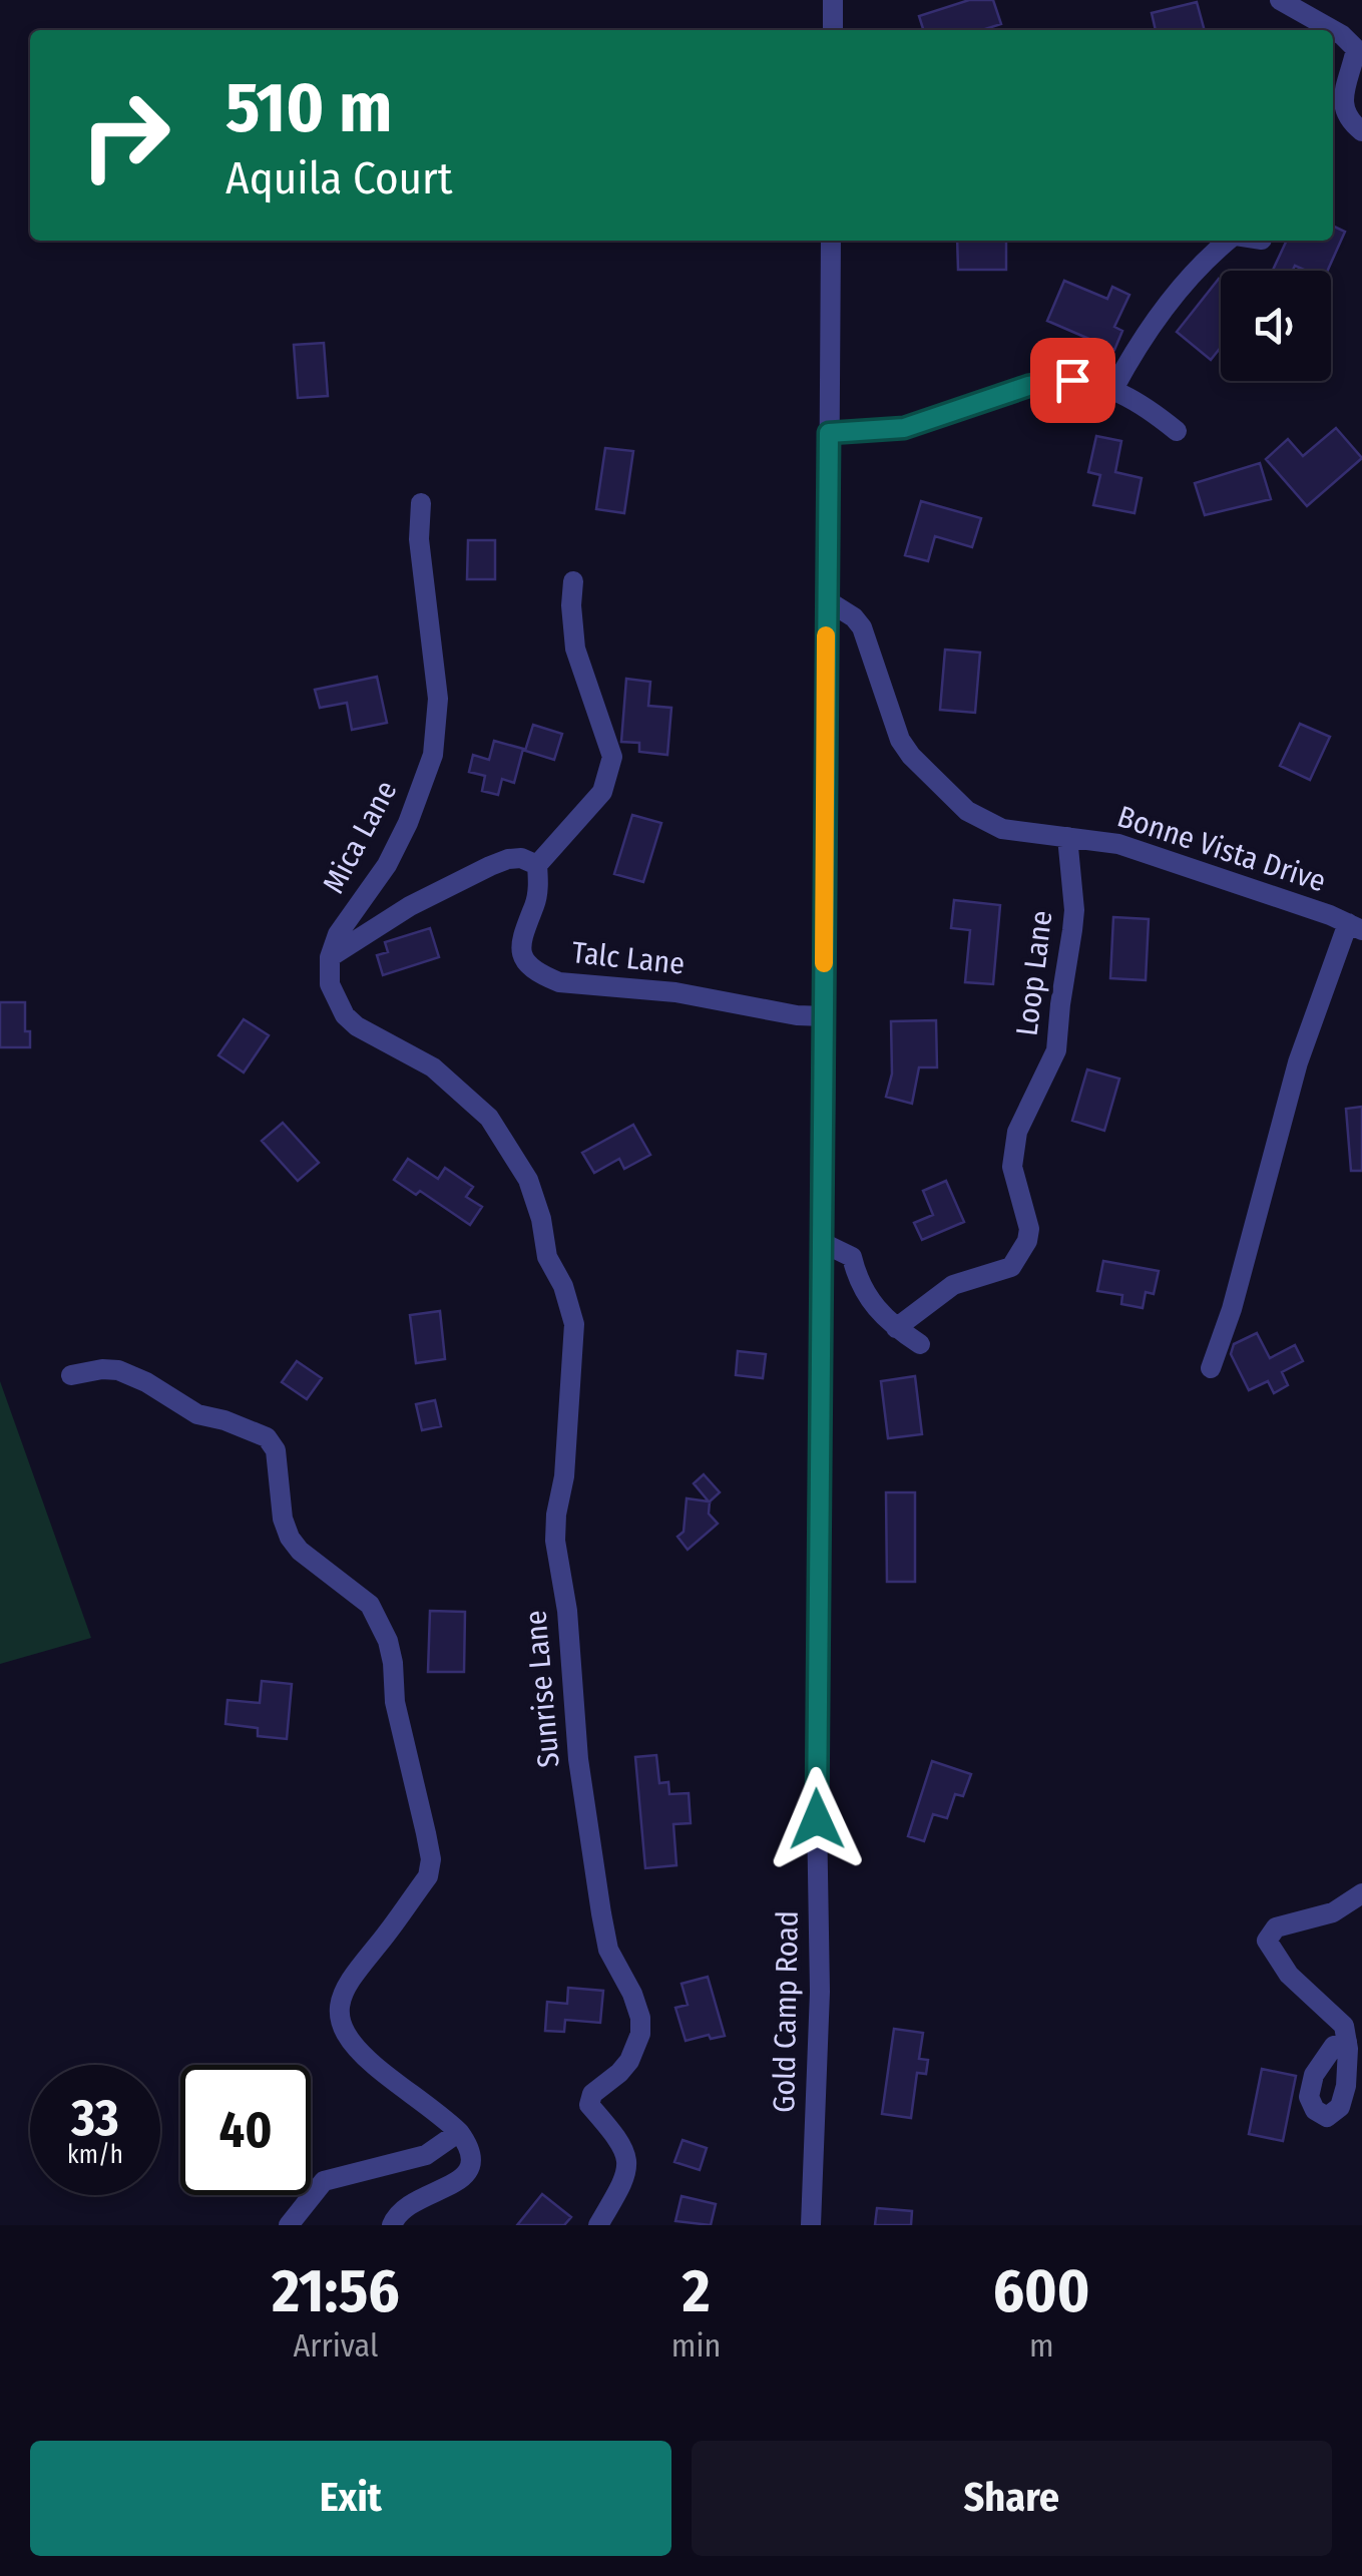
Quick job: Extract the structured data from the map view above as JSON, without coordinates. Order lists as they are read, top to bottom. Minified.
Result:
{"streets":{"street":["Mica Lane","Bonne Vista Drive","Talc Lane","Loop Lane","Sunrise Lane","Gold Camp Road"]},"crossings":[["Mica Lane","Sunrise Lane"],["Bonne Vista Drive","Loop Lane"],["Bonne Vista Drive","Gold Camp Road"],["Talc Lane","Gold Camp Road"]],"page":{"turn":["510 m","Aquila Court"],"speed":"33 km/h","limit":"40","eta":["21:56","Arrival","2","min","600","m"],"buttons":["Exit","Share"]}}
